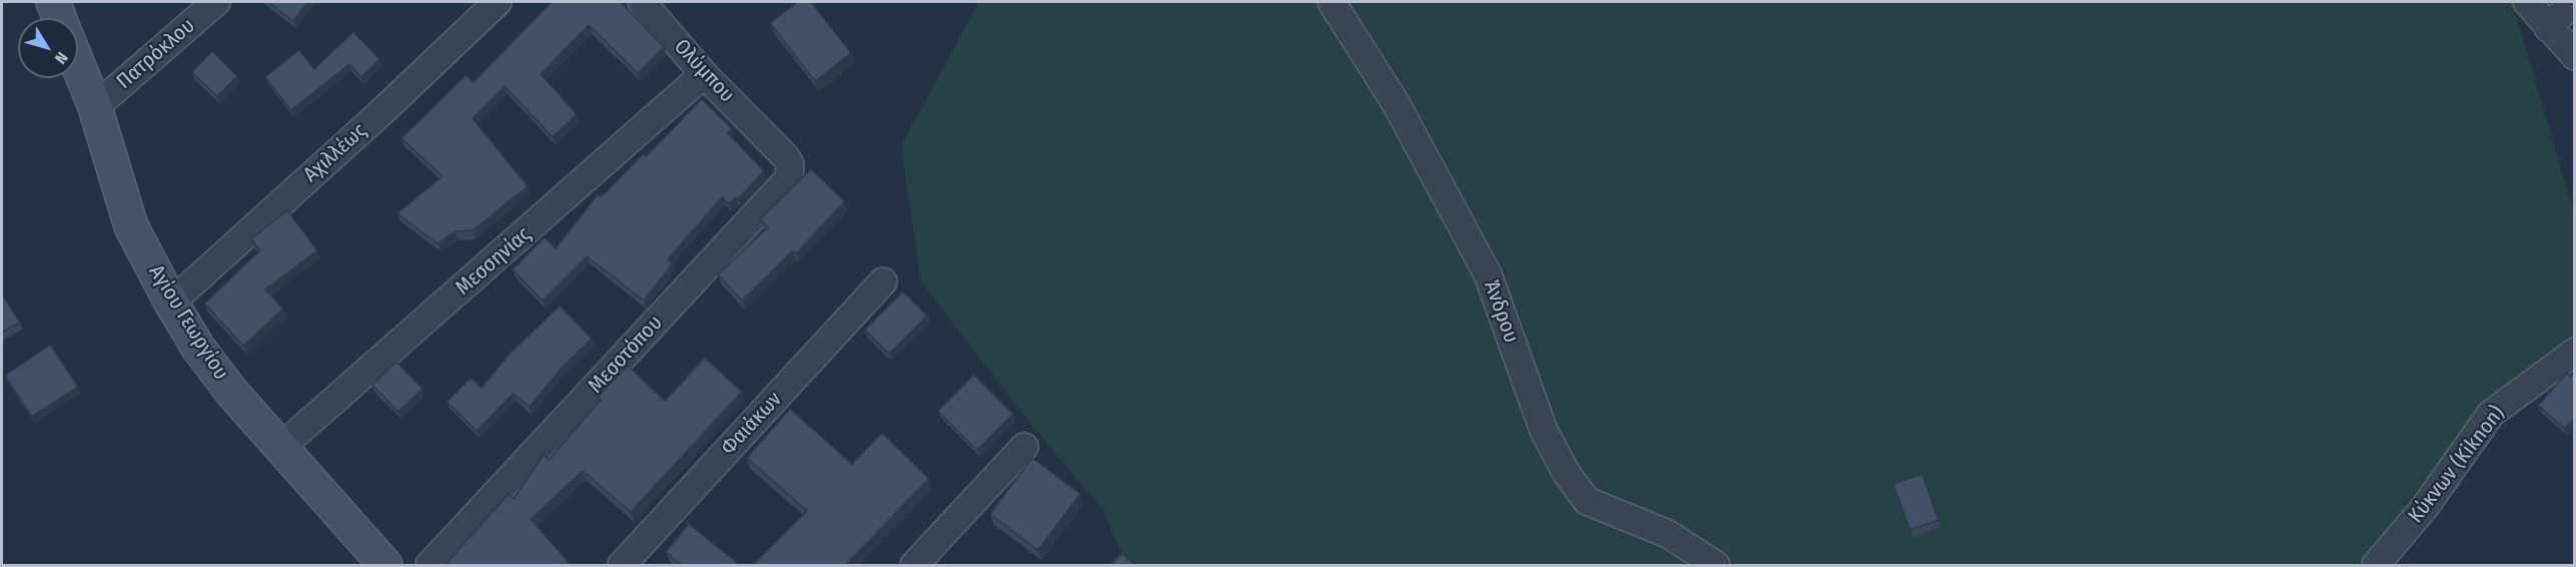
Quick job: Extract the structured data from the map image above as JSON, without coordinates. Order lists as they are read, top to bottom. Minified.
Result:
{"streets":{"street":["Πατρόκλου","Ολύμπου","Αχιλλέως","Μεσσηνίας","Άνδρου","Αγίου Γεωργίου","Μεσοτόπου","Φαιάκων","Κύκνων (Kiknon)"]},"crossings":[["Πατρόκλου","Αγίου Γεωργίου"],["Ολύμπου","Μεσσηνίας"],["Ολύμπου","Μεσοτόπου"],["Αχιλλέως","Αγίου Γεωργίου"],["Μεσσηνίας","Αγίου Γεωργίου"]],"north":"bottom right"}
